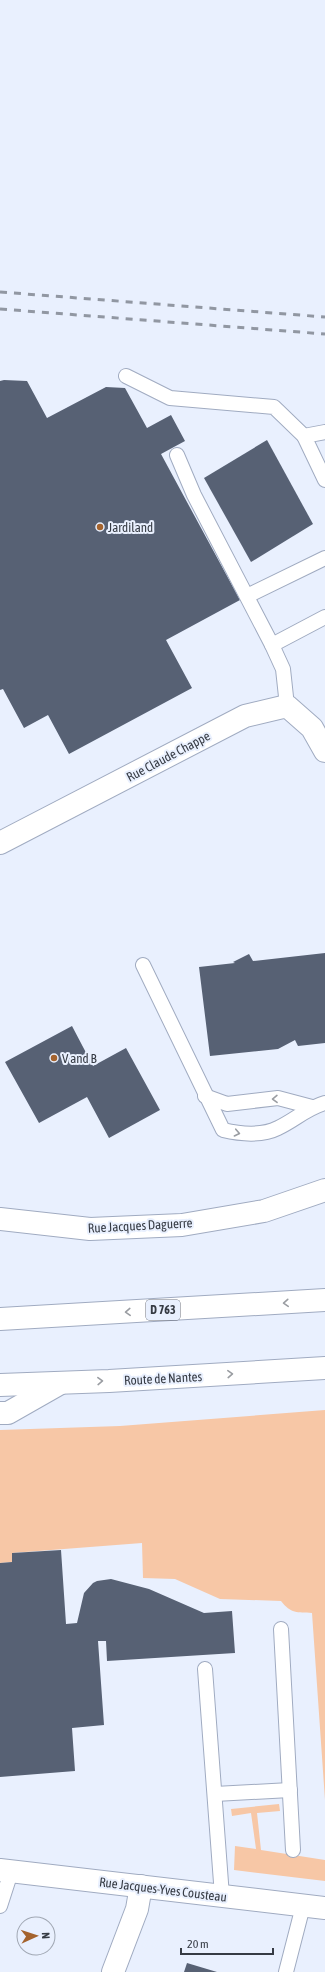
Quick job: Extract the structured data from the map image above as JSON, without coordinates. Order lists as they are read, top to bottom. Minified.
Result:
{"streets":{"main road":["Rue Claude Chappe","Rue Jacques Daguerre","D 763","Route de Nantes","Rue Jacques-Yves Cousteau"]},"places":["Jardiland","V and B"],"scale_bar":"20 m","north":"right"}
